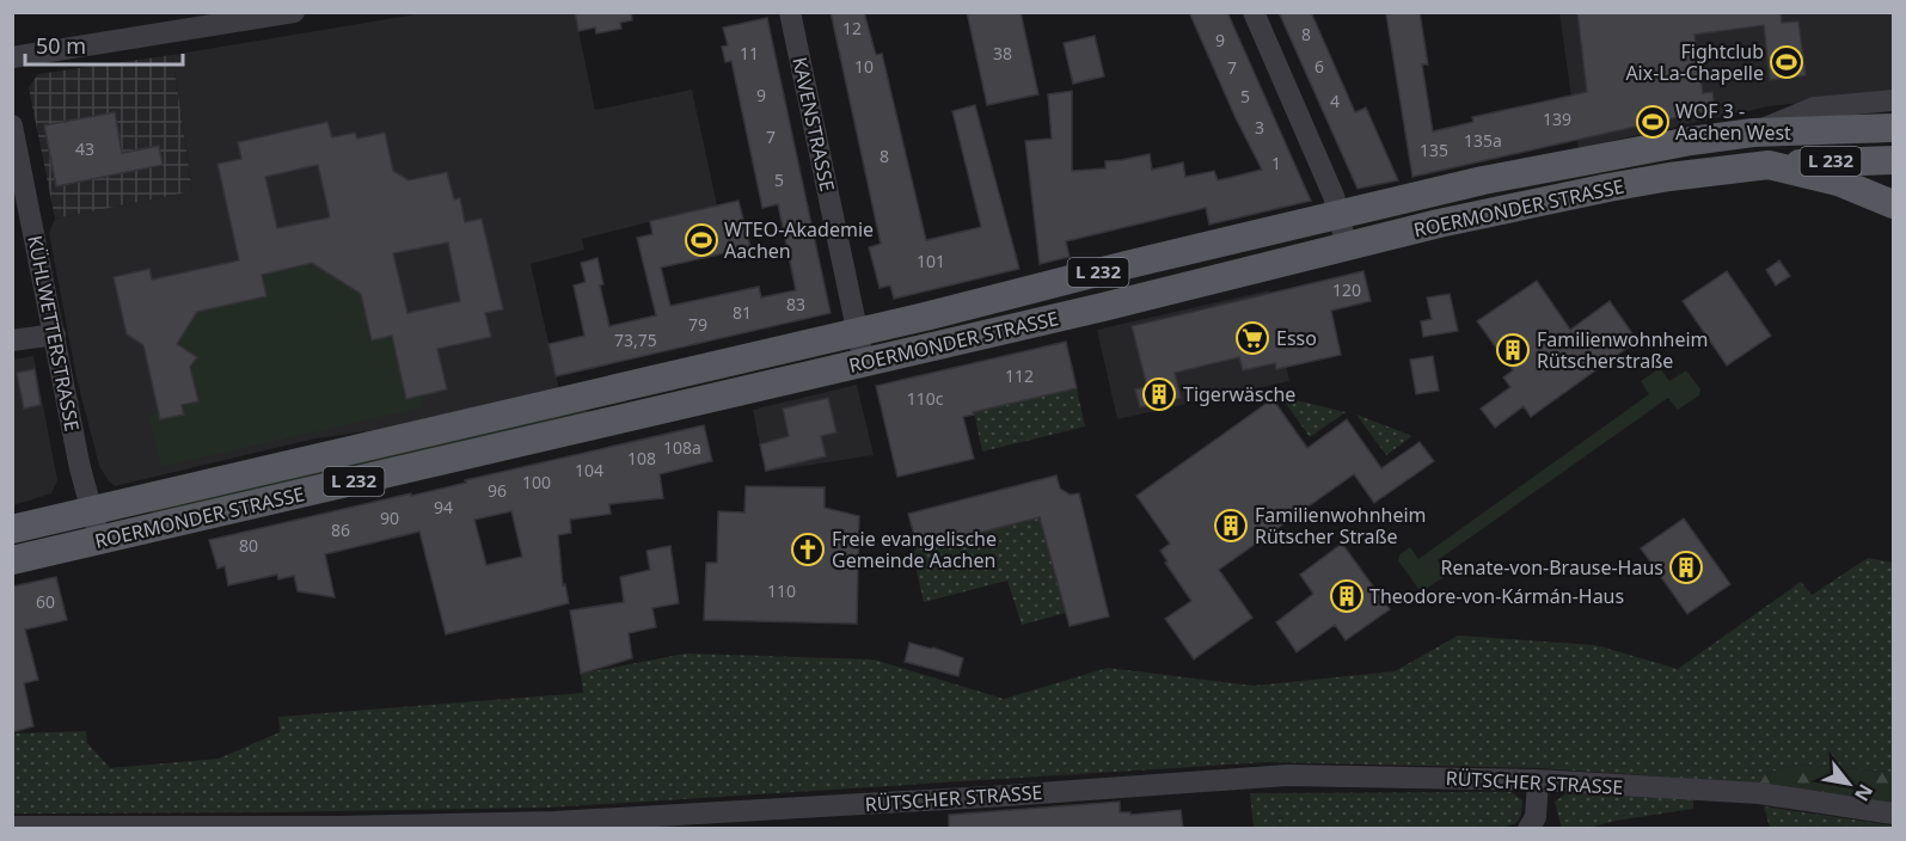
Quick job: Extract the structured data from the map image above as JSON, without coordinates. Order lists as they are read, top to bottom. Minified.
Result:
{"streets":{"main road":["L 232","ROERMONDER STRASSE"],"street":["KAVENSTRASSE","KÜHLWETTERSTRASSE","RÜTSCHER STRASSE"]},"crossings":[["KAVENSTRASSE","ROERMONDER STRASSE"],["L 232","ROERMONDER STRASSE"],["ROERMONDER STRASSE","KÜHLWETTERSTRASSE"]],"places":{"sports":["Fightclub Aix-La-Chapelle","WOF 3 - Aachen West","WTEO-Akademie Aachen"],"supermarket":["Esso"],"building":["Familienwohnheim Rütscherstraße","Tigerwäsche","Familienwohnheim Rütscher Straße","Renate-von-Brause-Haus","Theodore-von-Kármán-Haus"],"church":["Freie evangelische Gemeinde Aachen"]},"house_numbers":["12","8","9","11","38","10","6","7","9","5","4","139","3","7","135a","43","135","8","1","5","101","120","83","81","79","73,75","112","110c","108a","108","104","100","96","94","90","86","80","110","60"],"scale_bar":"50 m","north":"bottom right"}
